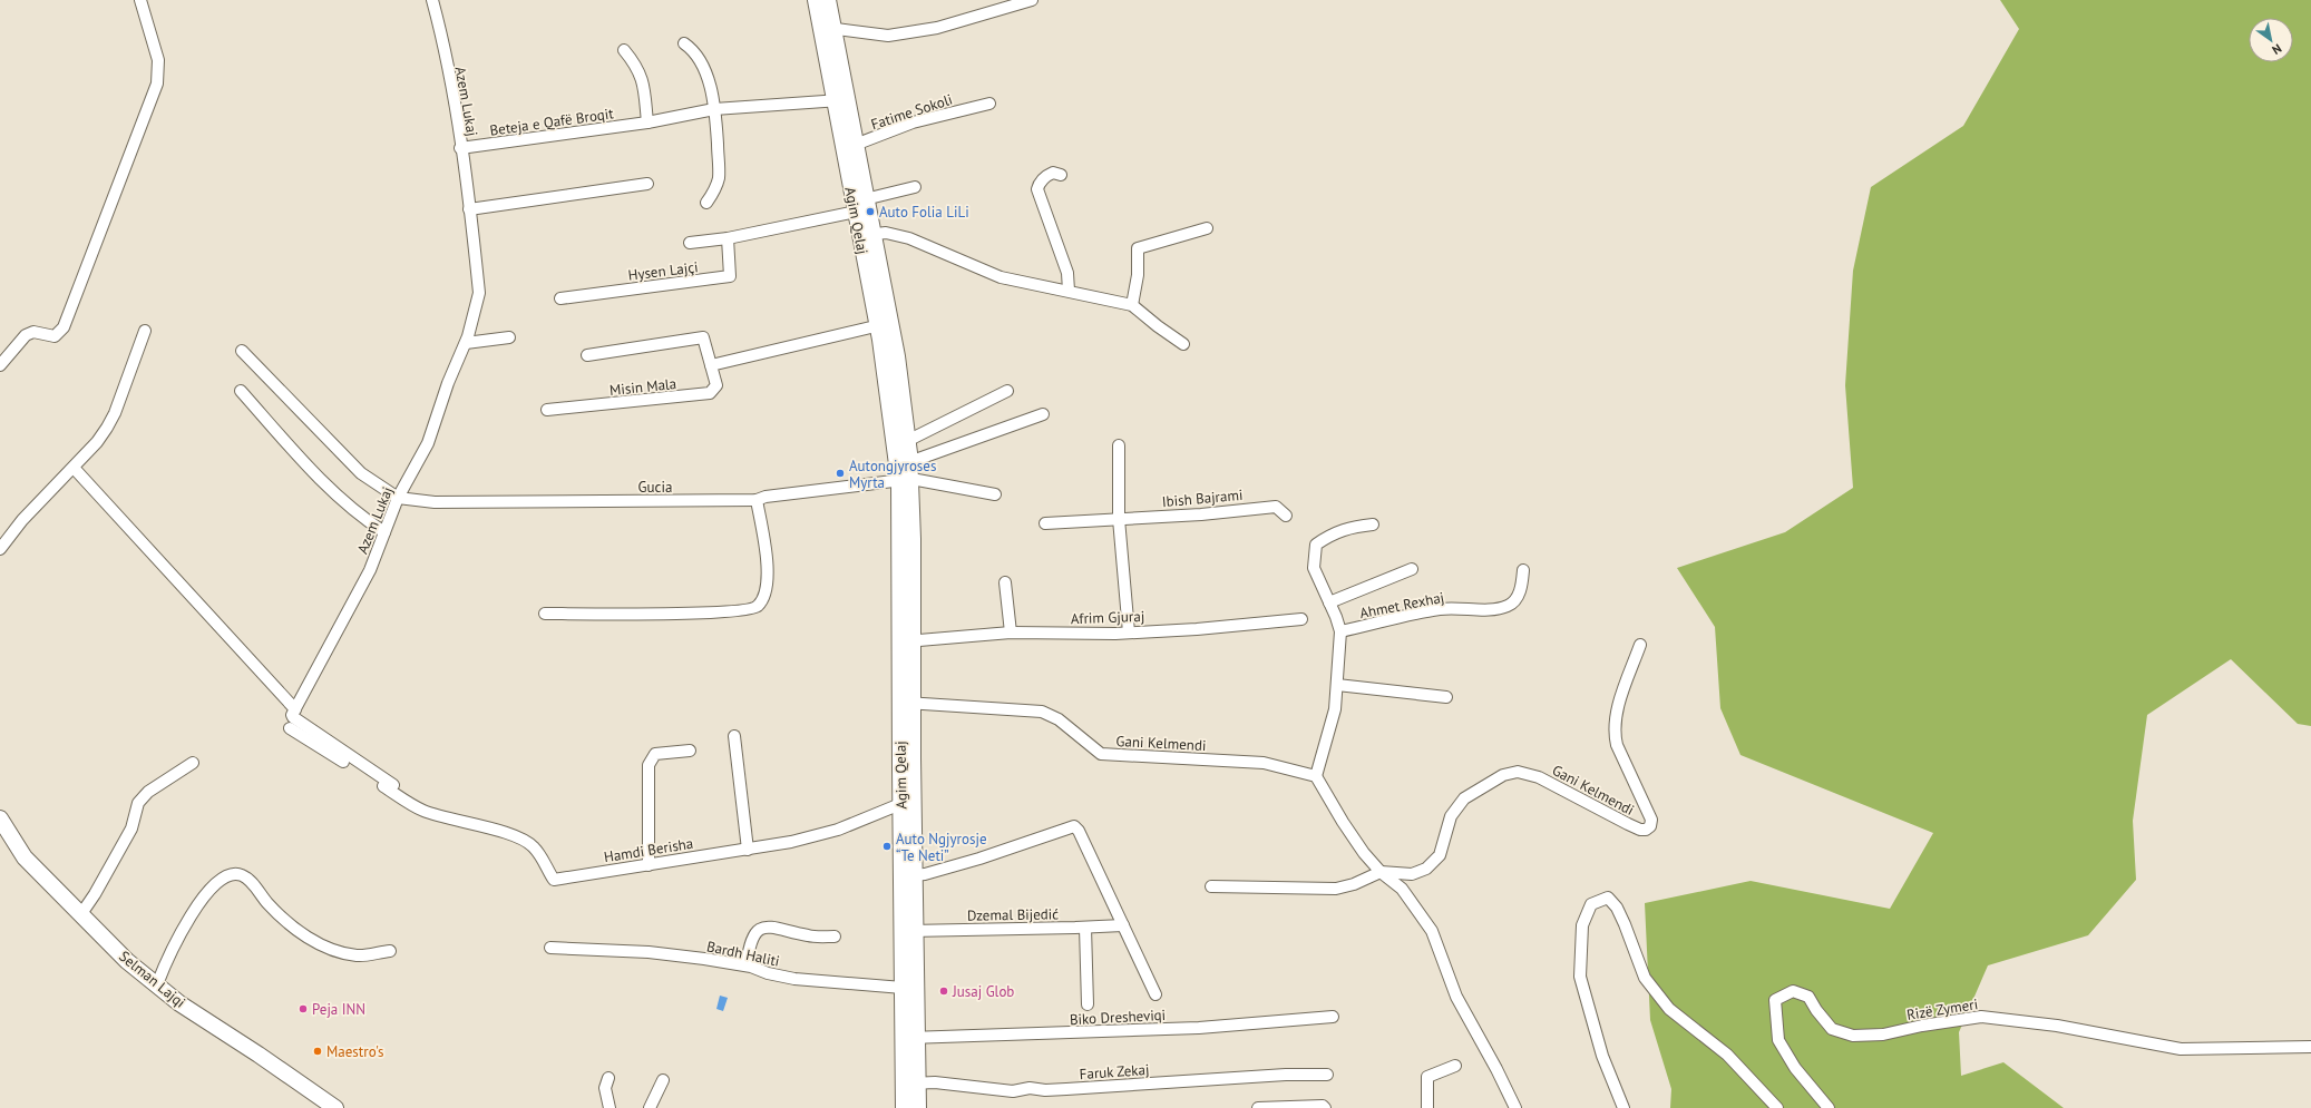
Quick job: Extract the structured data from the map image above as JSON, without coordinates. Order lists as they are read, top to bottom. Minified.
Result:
{"streets":{"main road":["Agim Qelaj","Selman Lajqi"],"street":["Azem Lukaj","Fatime Sokoli","Beteja e Qafë Broqit","Hysen Lajçi","Misin Mala","Gucia","Ibish Bajrami","Ahmet Rexhaj","Afrim Gjuraj","Gani Kelmendi","Hamdi Berisha","Dzemal Bijedić","Bardh Haliti","Rizë Zymeri","Biko Dresheviqi","Faruk Zekaj"]},"crossings":[["Azem Lukaj","Beteja e Qafë Broqit"],["Azem Lukaj","Gucia"],["Fatime Sokoli","Agim Qelaj"],["Beteja e Qafë Broqit","Agim Qelaj"],["Agim Qelaj","Hysen Lajçi"],["Agim Qelaj","Gucia"],["Agim Qelaj","Afrim Gjuraj"],["Agim Qelaj","Gani Kelmendi"],["Agim Qelaj","Hamdi Berisha"],["Agim Qelaj","Dzemal Bijedić"],["Agim Qelaj","Bardh Haliti"],["Agim Qelaj","Biko Dresheviqi"],["Agim Qelaj","Faruk Zekaj"]],"places":["Auto Folia LiLi","Autongjyroses Myrta","Auto Ngjyrosje “Te Neti”","Jusaj Glob","Peja INN","Maestro's"],"north":"bottom right"}
